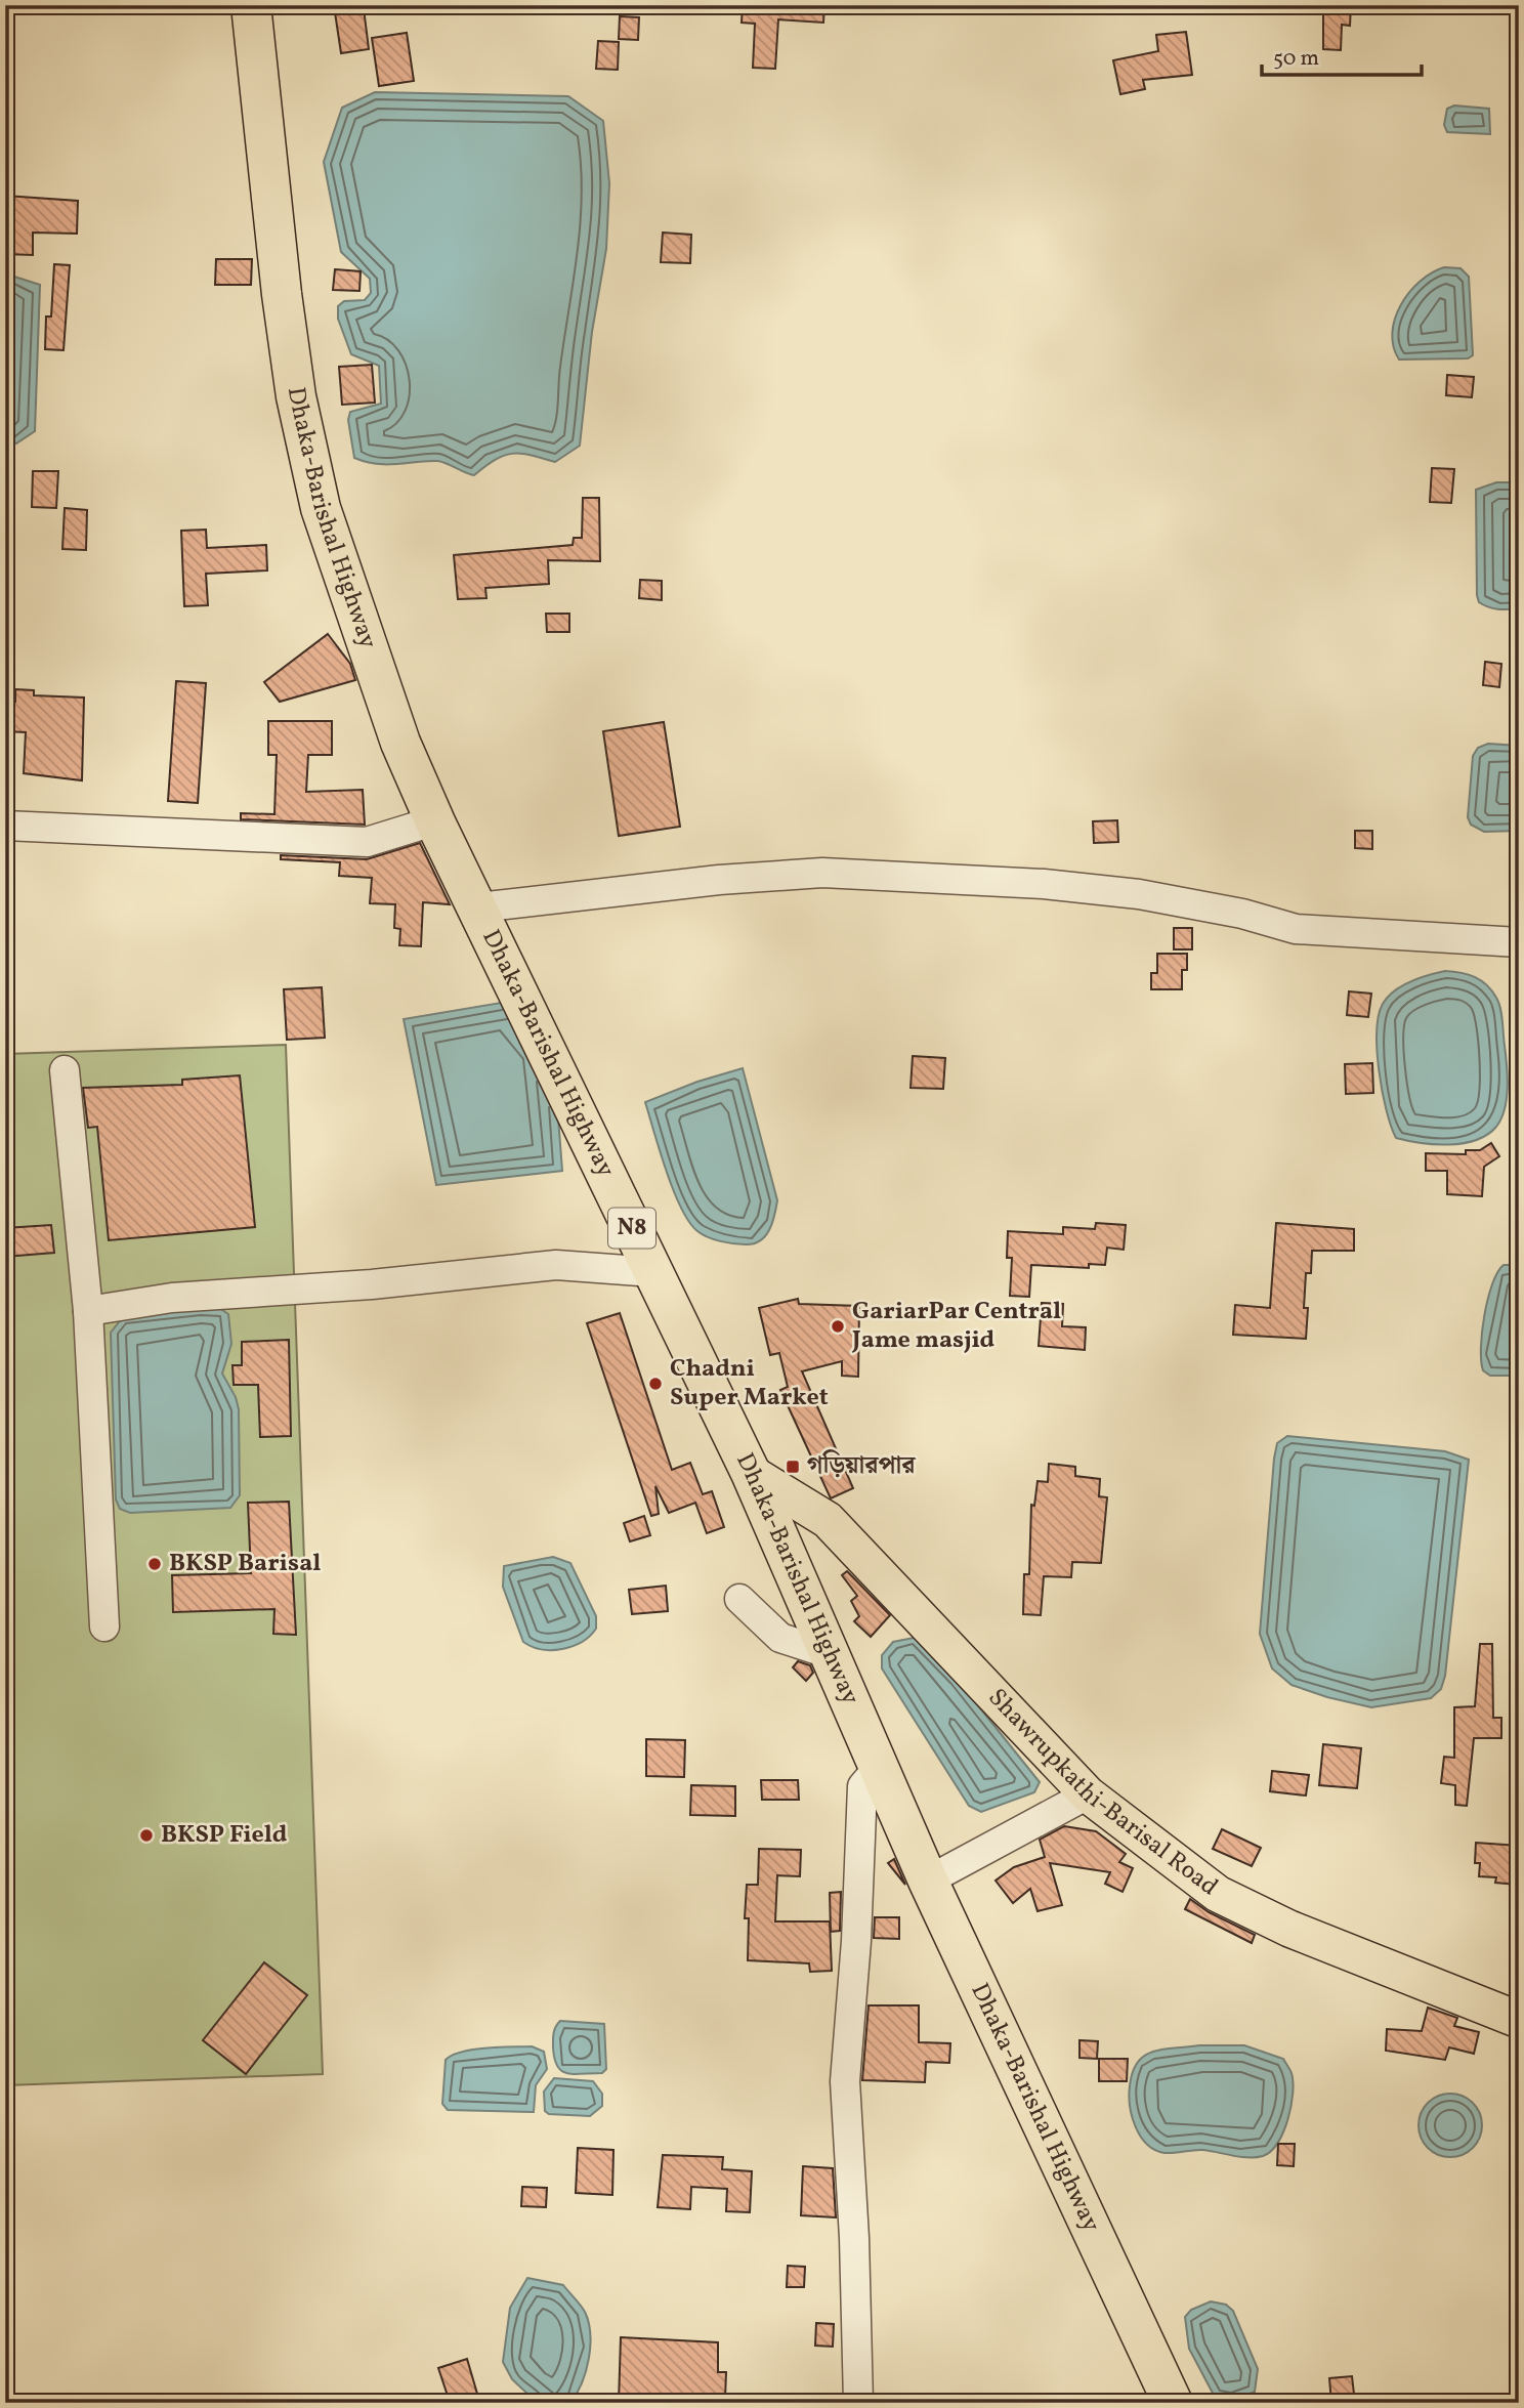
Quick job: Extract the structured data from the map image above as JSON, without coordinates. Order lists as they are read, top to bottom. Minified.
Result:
{"streets":{"highway":["Dhaka-Barishal Highway","N8"],"main road":["Shawrupkathi-Barisal Road"]},"crossings":[["Dhaka-Barishal Highway","Shawrupkathi-Barisal Road"]],"places":{"other":["GariarPar Central Jame masjid","Chadni Super Market","BKSP Barisal","BKSP Field"],"transit":["গড়িয়ারপার"]},"scale_bar":"50 m"}
